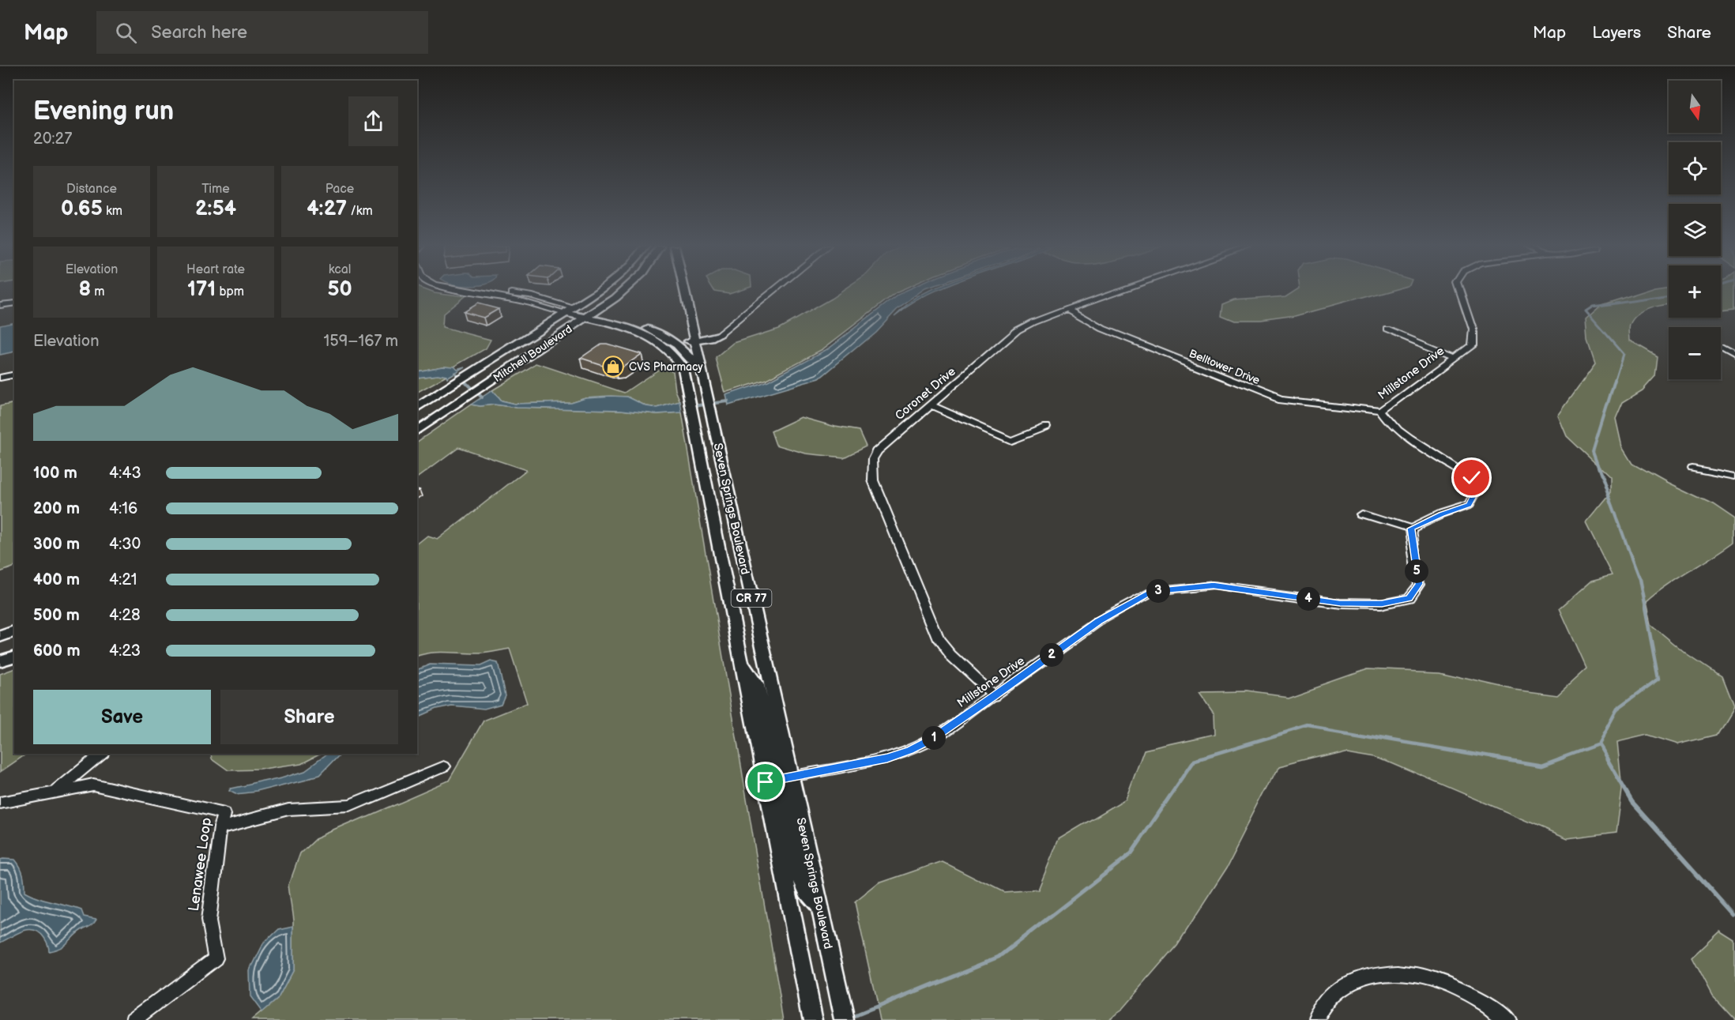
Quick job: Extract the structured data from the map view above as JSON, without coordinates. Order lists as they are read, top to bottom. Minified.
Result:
{"streets":{"main road":["Mitchell Boulevard","Seven Springs Boulevard","CR 77"],"street":["Belltower Drive","Millstone Drive","Coronet Drive","Lenawee Loop"]},"crossings":[["Mitchell Boulevard","Seven Springs Boulevard"],["Mitchell Boulevard","CR 77"],["Belltower Drive","Millstone Drive"],["Belltower Drive","Coronet Drive"],["Millstone Drive","Coronet Drive"],["Millstone Drive","Seven Springs Boulevard"],["Seven Springs Boulevard","CR 77"]],"places":{"shop":["CVS Pharmacy"]},"north":"bottom","page":{"header":"Map","search":"Search here","nav":["Map","Layers","Share"],"map_buttons":["+","−"],"heading":["Evening run","20:27"],"stats":[["Distance","0.65 km"],["Time","2:54"],["Pace","4:27 /km"],["Elevation","8 m"],["Heart rate","171 bpm"],["kcal","50"]],"chart":["Elevation","159–167 m"],"list":[{"name":"100 m","note":"4:43"},{"name":"200 m","note":"4:16"},{"name":"300 m","note":"4:30"},{"name":"400 m","note":"4:21"},{"name":"500 m","note":"4:28"},{"name":"600 m","note":"4:23"}],"pins":["5","3","4","2","1"],"buttons":["Save","Share"]}}
